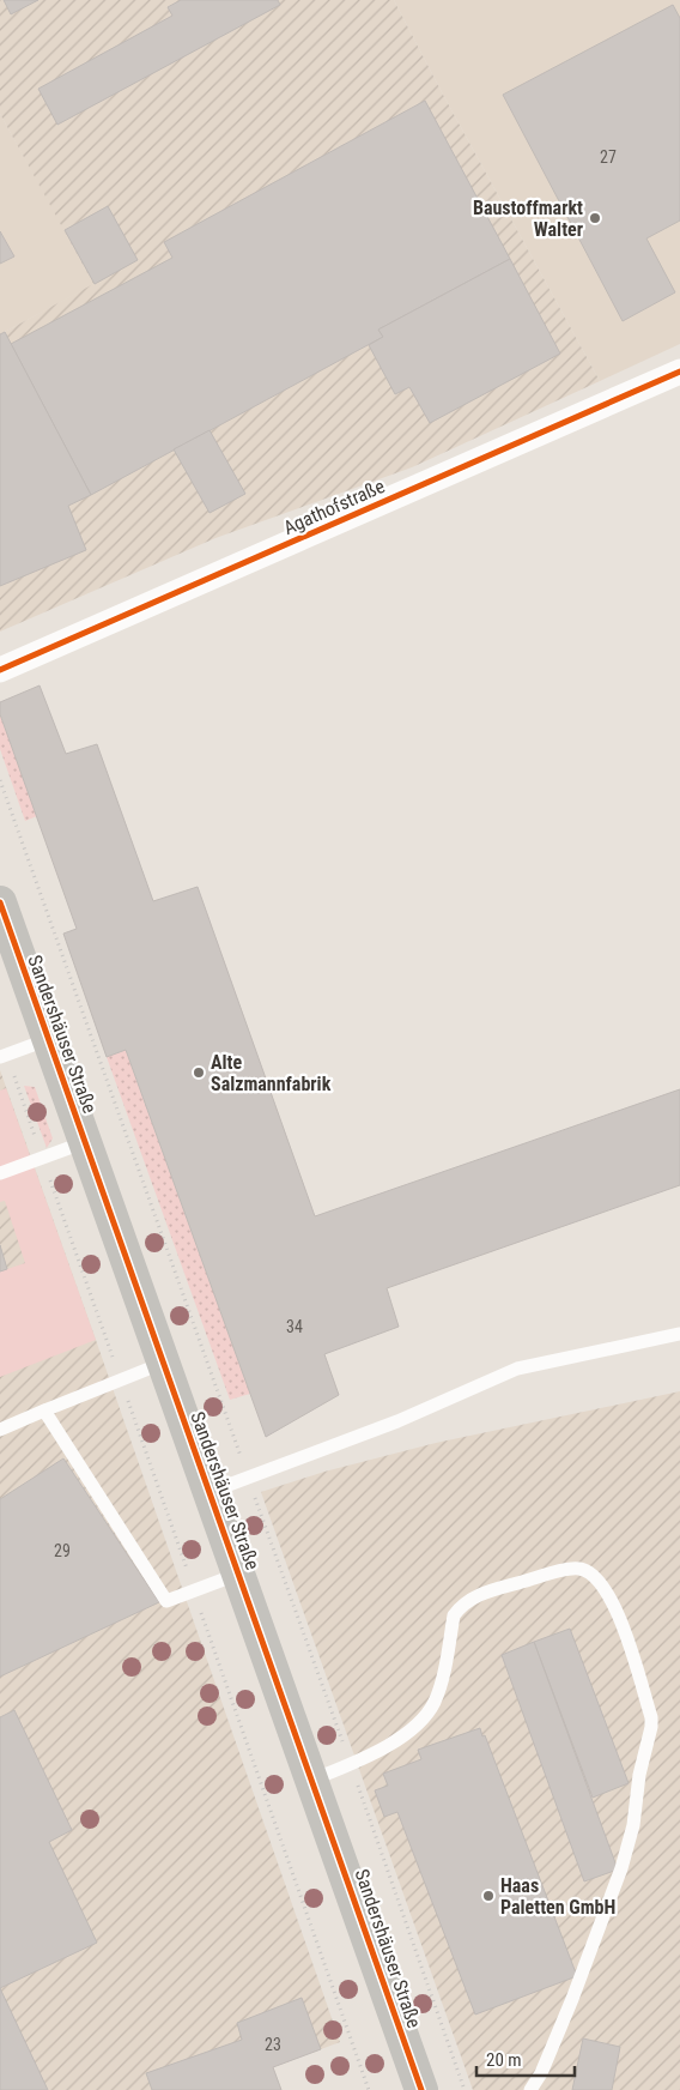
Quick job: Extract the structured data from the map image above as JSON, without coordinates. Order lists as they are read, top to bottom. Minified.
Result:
{"streets":{"main road":["Sandershäuser Straße"],"street":["Agathofstraße"]},"places":["Baustoffmarkt Walter","Alte Salzmannfabrik","Haas Paletten GmbH"],"house_numbers":["27","34","29","23"],"scale_bar":"20 m"}
